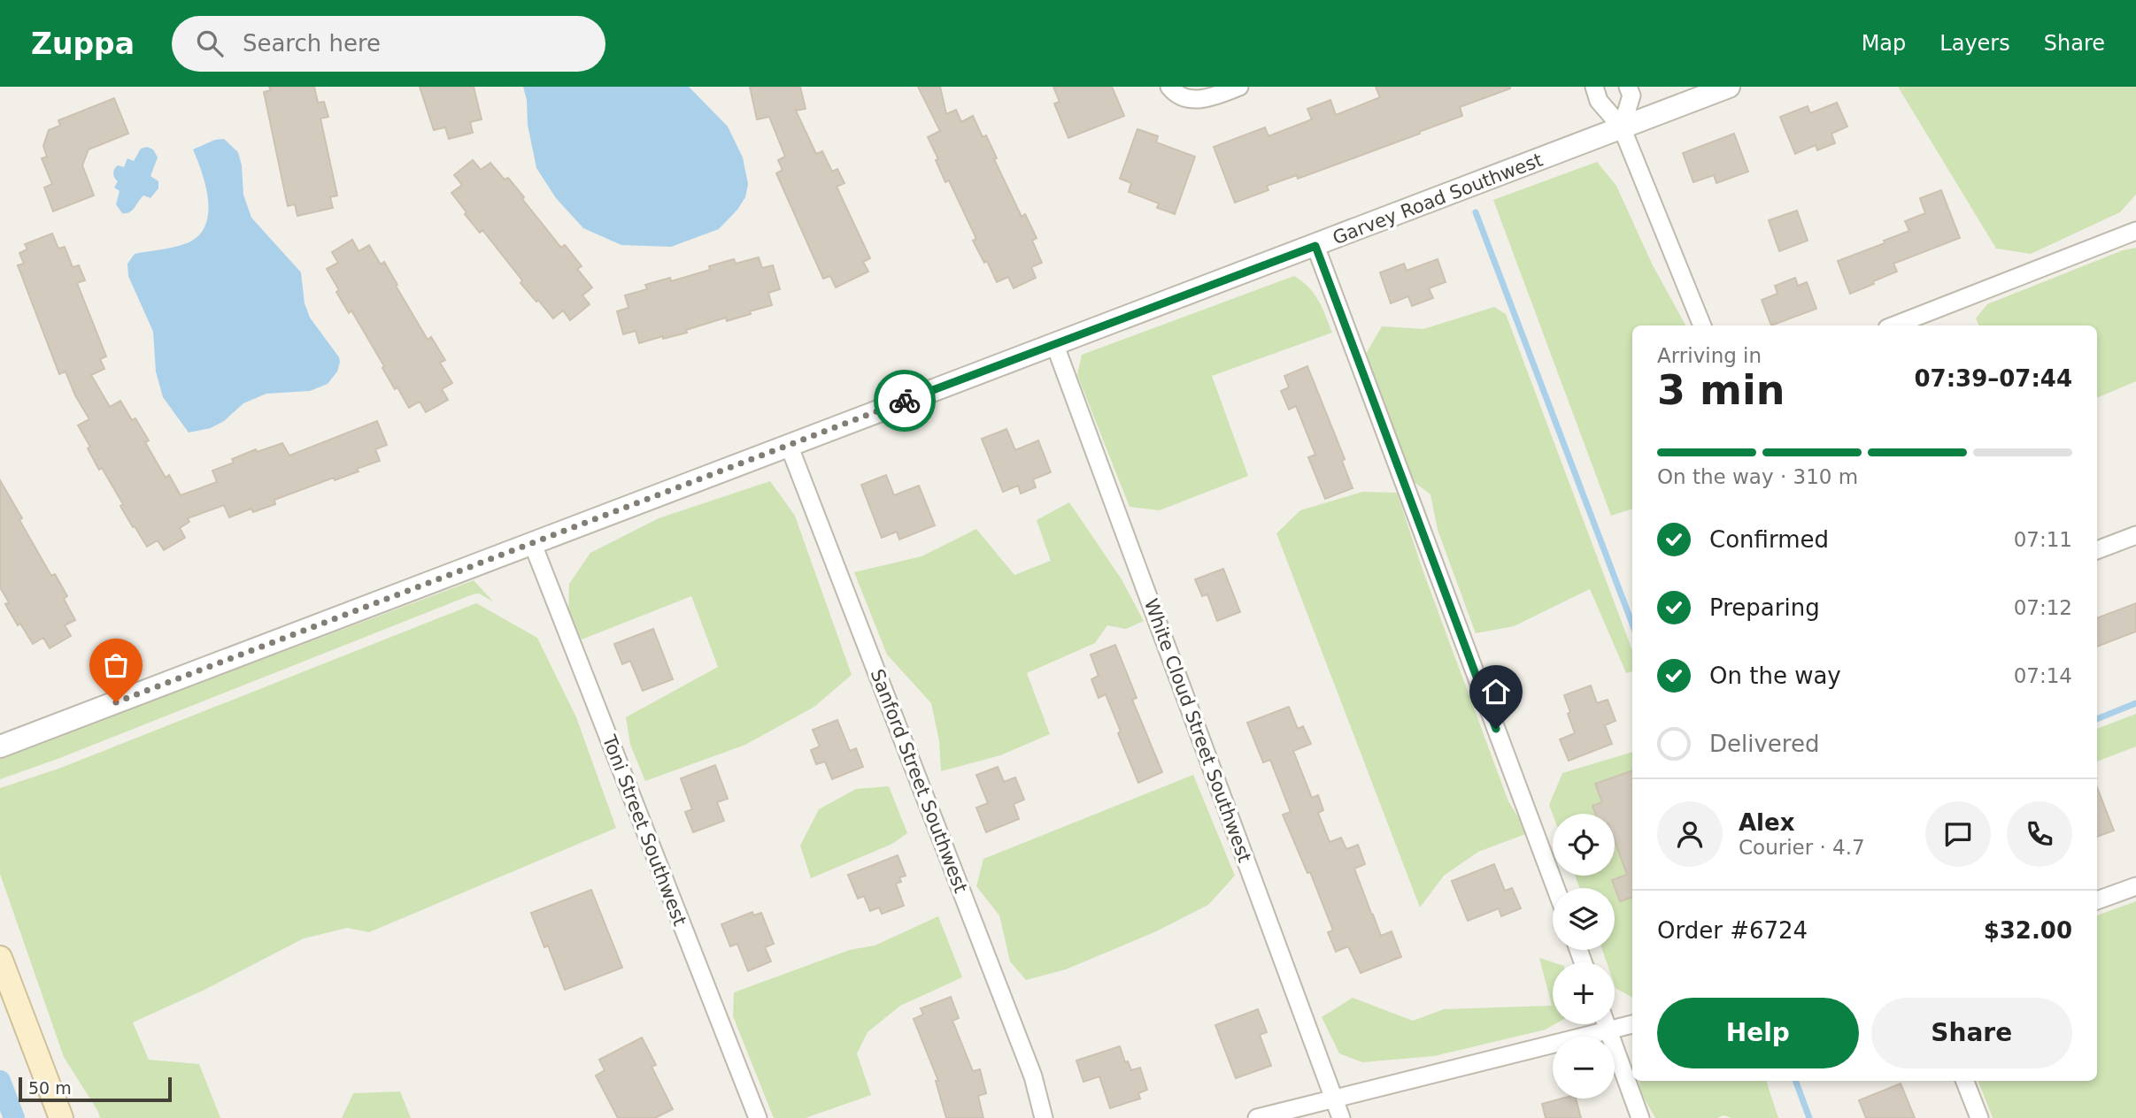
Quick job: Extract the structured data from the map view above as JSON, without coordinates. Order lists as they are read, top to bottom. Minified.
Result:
{"streets":{"street":["Garvey Road Southwest","White Cloud Street Southwest","Sanford Street Southwest","Toni Street Southwest"]},"crossings":[["Garvey Road Southwest","White Cloud Street Southwest"],["Garvey Road Southwest","Sanford Street Southwest"],["Garvey Road Southwest","Toni Street Southwest"]],"scale_bar":"50 m","page":{"header":"Zuppa","search":"Search here","nav":["Map","Layers","Share"],"heading":["3 min","Arriving in","07:39–07:44"],"panel":["Alex","Courier · 4.7","Order #6724","$32.00"],"bar":"On the way · 310 m","list":[["Confirmed","07:11"],["Preparing","07:12"],["On the way","07:14"],"Delivered"],"map_buttons":["+","−"],"buttons":["Help","Share"],"scale":"50 m"}}
